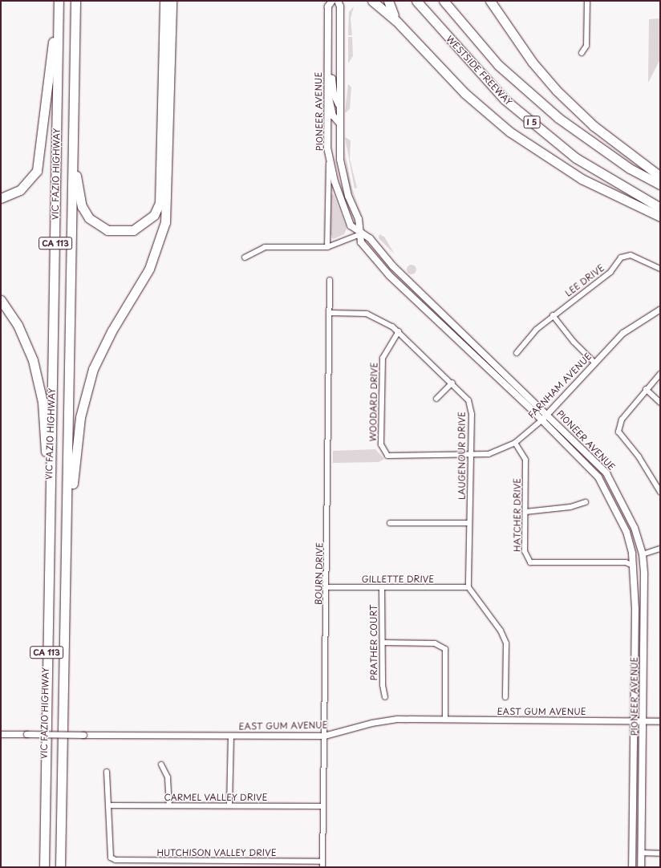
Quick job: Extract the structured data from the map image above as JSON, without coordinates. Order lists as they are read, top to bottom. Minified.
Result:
{"streets":{"highway":["WESTSIDE FREEWAY","I 5","VIC FAZIO HIGHWAY","CA 113"],"main road":["PIONEER AVENUE"],"street":["LEE DRIVE","FARNHAM AVENUE","WOODARD DRIVE","LAUGENOUR DRIVE","HATCHER DRIVE","BOURN DRIVE","GILLETTE DRIVE","PRATHER COURT","EAST GUM AVENUE","CARMEL VALLEY DRIVE","HUTCHISON VALLEY DRIVE"]},"crossings":[["PIONEER AVENUE","FARNHAM AVENUE"],["PIONEER AVENUE","HATCHER DRIVE"],["PIONEER AVENUE","EAST GUM AVENUE"],["FARNHAM AVENUE","WOODARD DRIVE"],["FARNHAM AVENUE","LAUGENOUR DRIVE"],["FARNHAM AVENUE","HATCHER DRIVE"],["WOODARD DRIVE","LAUGENOUR DRIVE"],["LAUGENOUR DRIVE","BOURN DRIVE"],["LAUGENOUR DRIVE","GILLETTE DRIVE"],["BOURN DRIVE","GILLETTE DRIVE"],["BOURN DRIVE","EAST GUM AVENUE"],["BOURN DRIVE","CARMEL VALLEY DRIVE"],["BOURN DRIVE","HUTCHISON VALLEY DRIVE"],["GILLETTE DRIVE","PRATHER COURT"],["CARMEL VALLEY DRIVE","HUTCHISON VALLEY DRIVE"]]}
